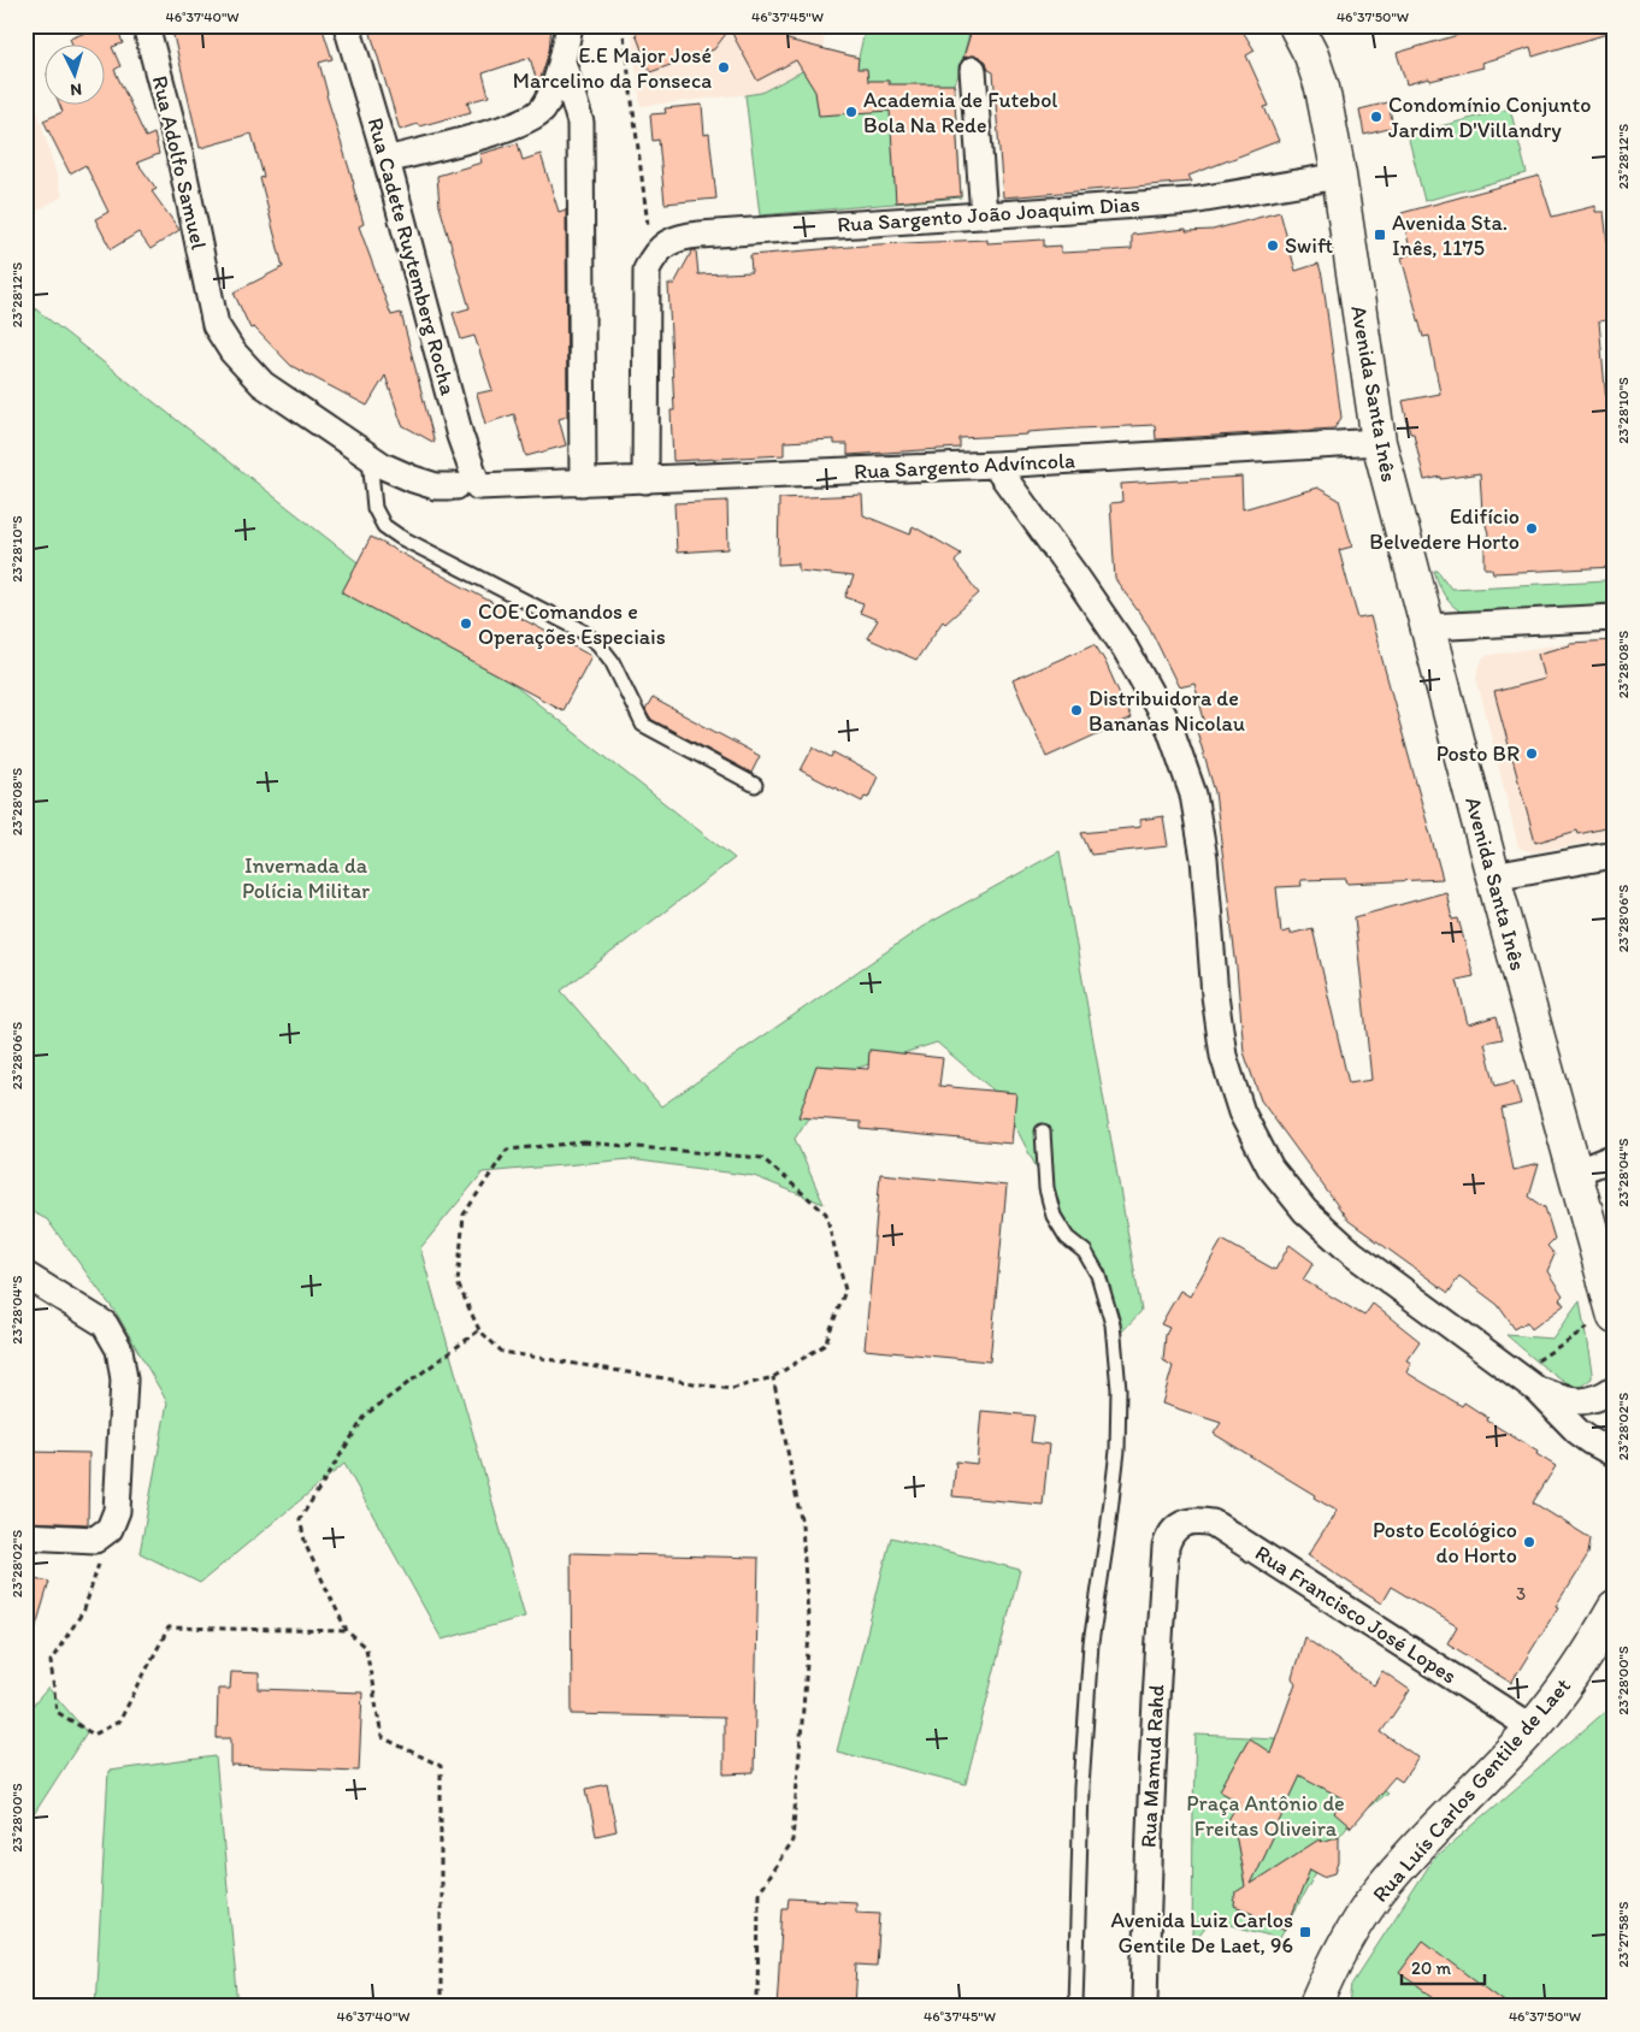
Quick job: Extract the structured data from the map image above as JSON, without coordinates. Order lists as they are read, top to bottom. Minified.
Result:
{"streets":{"main road":["Avenida Santa Inês","Rua Luís Carlos Gentile de Laet"],"street":["Rua Adolfo Samuel","Rua Sargento João Joaquim Dias","Rua Cadete Ruytemberg Rocha","Rua Sargento Advíncola","Rua Francisco José Lopes","Rua Mamud Rahd"]},"crossings":[["Rua Adolfo Samuel","Rua Cadete Ruytemberg Rocha"],["Rua Adolfo Samuel","Rua Sargento Advíncola"],["Rua Sargento João Joaquim Dias","Avenida Santa Inês"],["Rua Cadete Ruytemberg Rocha","Rua Sargento Advíncola"],["Avenida Santa Inês","Rua Sargento Advíncola"],["Rua Francisco José Lopes","Rua Mamud Rahd"],["Rua Francisco José Lopes","Rua Luís Carlos Gentile de Laet"]],"parks":["Invernada da Polícia Militar","Praça Antônio de Freitas Oliveira"],"places":{"other":["E.E Major José Marcelino da Fonseca","Academia de Futebol Bola Na Rede","Condomínio Conjunto Jardim D'Villandry","Swift","Edifício Belvedere Horto","COE Comandos e Operações Especiais","Distribuidora de Bananas Nicolau","Posto BR","Posto Ecológico do Horto"],"transit":["Avenida Sta. Inês, 1175","Avenida Luiz Carlos Gentile De Laet, 96"]},"house_numbers":["3"],"scale_bar":"20 m","north":"bottom","coordinates":["46°37'40\"W","46°37'45\"W","46°37'50\"W","23°28'12\"S","23°28'10\"S","23°28'08\"S","23°28'06\"S","23°28'04\"S","23°28'02\"S","23°28'00\"S","23°27'58\"S"]}
